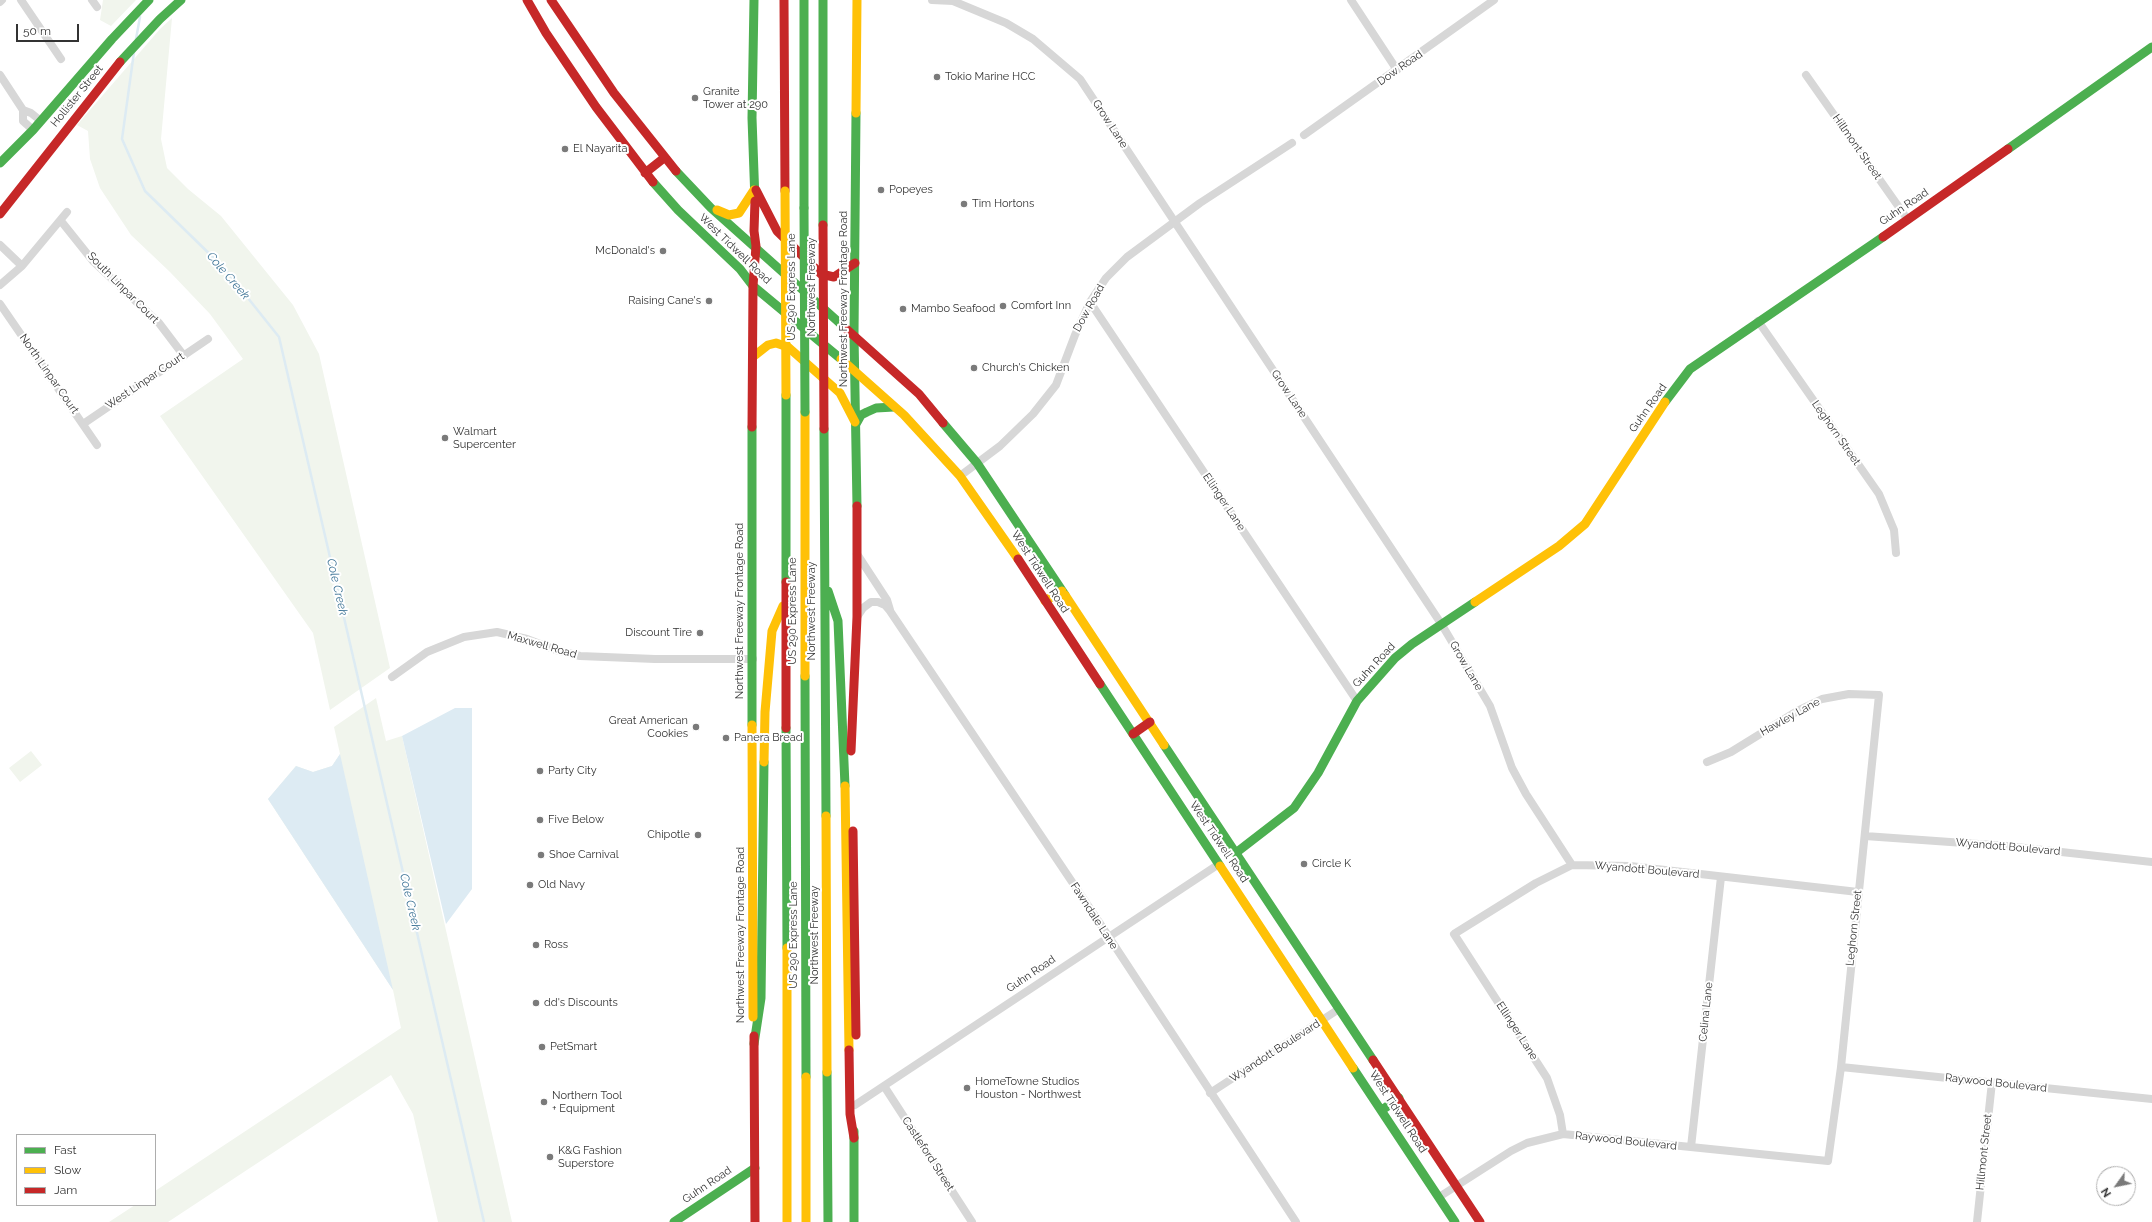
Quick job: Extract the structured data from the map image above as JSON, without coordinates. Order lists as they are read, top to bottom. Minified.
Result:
{"streets":{"main road":["Hollister Street","Guhn Road","West Tidwell Road","US 290 Express Lane","Northwest Freeway","Northwest Freeway Frontage Road"],"street":["Dow Road","Grow Lane","Hillmont Street","South Linpar Court","North Linpar Court","West Linpar Court","Leghorn Street","Ellinger Lane","Maxwell Road","Hawley Lane","Wyandott Boulevard","Fawndale Lane","Celina Lane","Raywood Boulevard","Castleford Street"]},"crossings":[["Dow Road","Grow Lane"],["Dow Road","West Tidwell Road"],["Dow Road","Ellinger Lane"],["Grow Lane","Guhn Road"],["Grow Lane","Wyandott Boulevard"],["Hillmont Street","Guhn Road"],["Hillmont Street","Raywood Boulevard"],["Guhn Road","West Tidwell Road"],["Guhn Road","Northwest Freeway Frontage Road"],["Guhn Road","Leghorn Street"],["Guhn Road","Ellinger Lane"],["Guhn Road","Fawndale Lane"],["Guhn Road","Castleford Street"],["West Tidwell Road","Northwest Freeway Frontage Road"],["West Tidwell Road","Wyandott Boulevard"],["West Tidwell Road","Raywood Boulevard"],["South Linpar Court","West Linpar Court"],["Northwest Freeway Frontage Road","Maxwell Road"],["Northwest Freeway Frontage Road","Fawndale Lane"],["North Linpar Court","West Linpar Court"],["Leghorn Street","Hawley Lane"],["Leghorn Street","Wyandott Boulevard"],["Leghorn Street","Raywood Boulevard"],["Ellinger Lane","Wyandott Boulevard"],["Ellinger Lane","Raywood Boulevard"],["Wyandott Boulevard","Fawndale Lane"],["Wyandott Boulevard","Celina Lane"],["Celina Lane","Raywood Boulevard"]],"water":["Cole Creek"],"places":["Tokio Marine HCC","Granite Tower at 290","El Nayarita","Popeyes","Tim Hortons","McDonald's","Raising Cane's","Comfort Inn","Mambo Seafood","Church's Chicken","Walmart Supercenter","Discount Tire","Great American Cookies","Panera Bread","Party City","Five Below","Chipotle","Shoe Carnival","Circle K","Old Navy","Ross","dd's Discounts","PetSmart","HomeTowne Studios Houston - Northwest","Northern Tool + Equipment","K&G Fashion Superstore"],"legend":["Fast","Slow","Jam"],"scale_bar":"50 m","north":"bottom left"}
